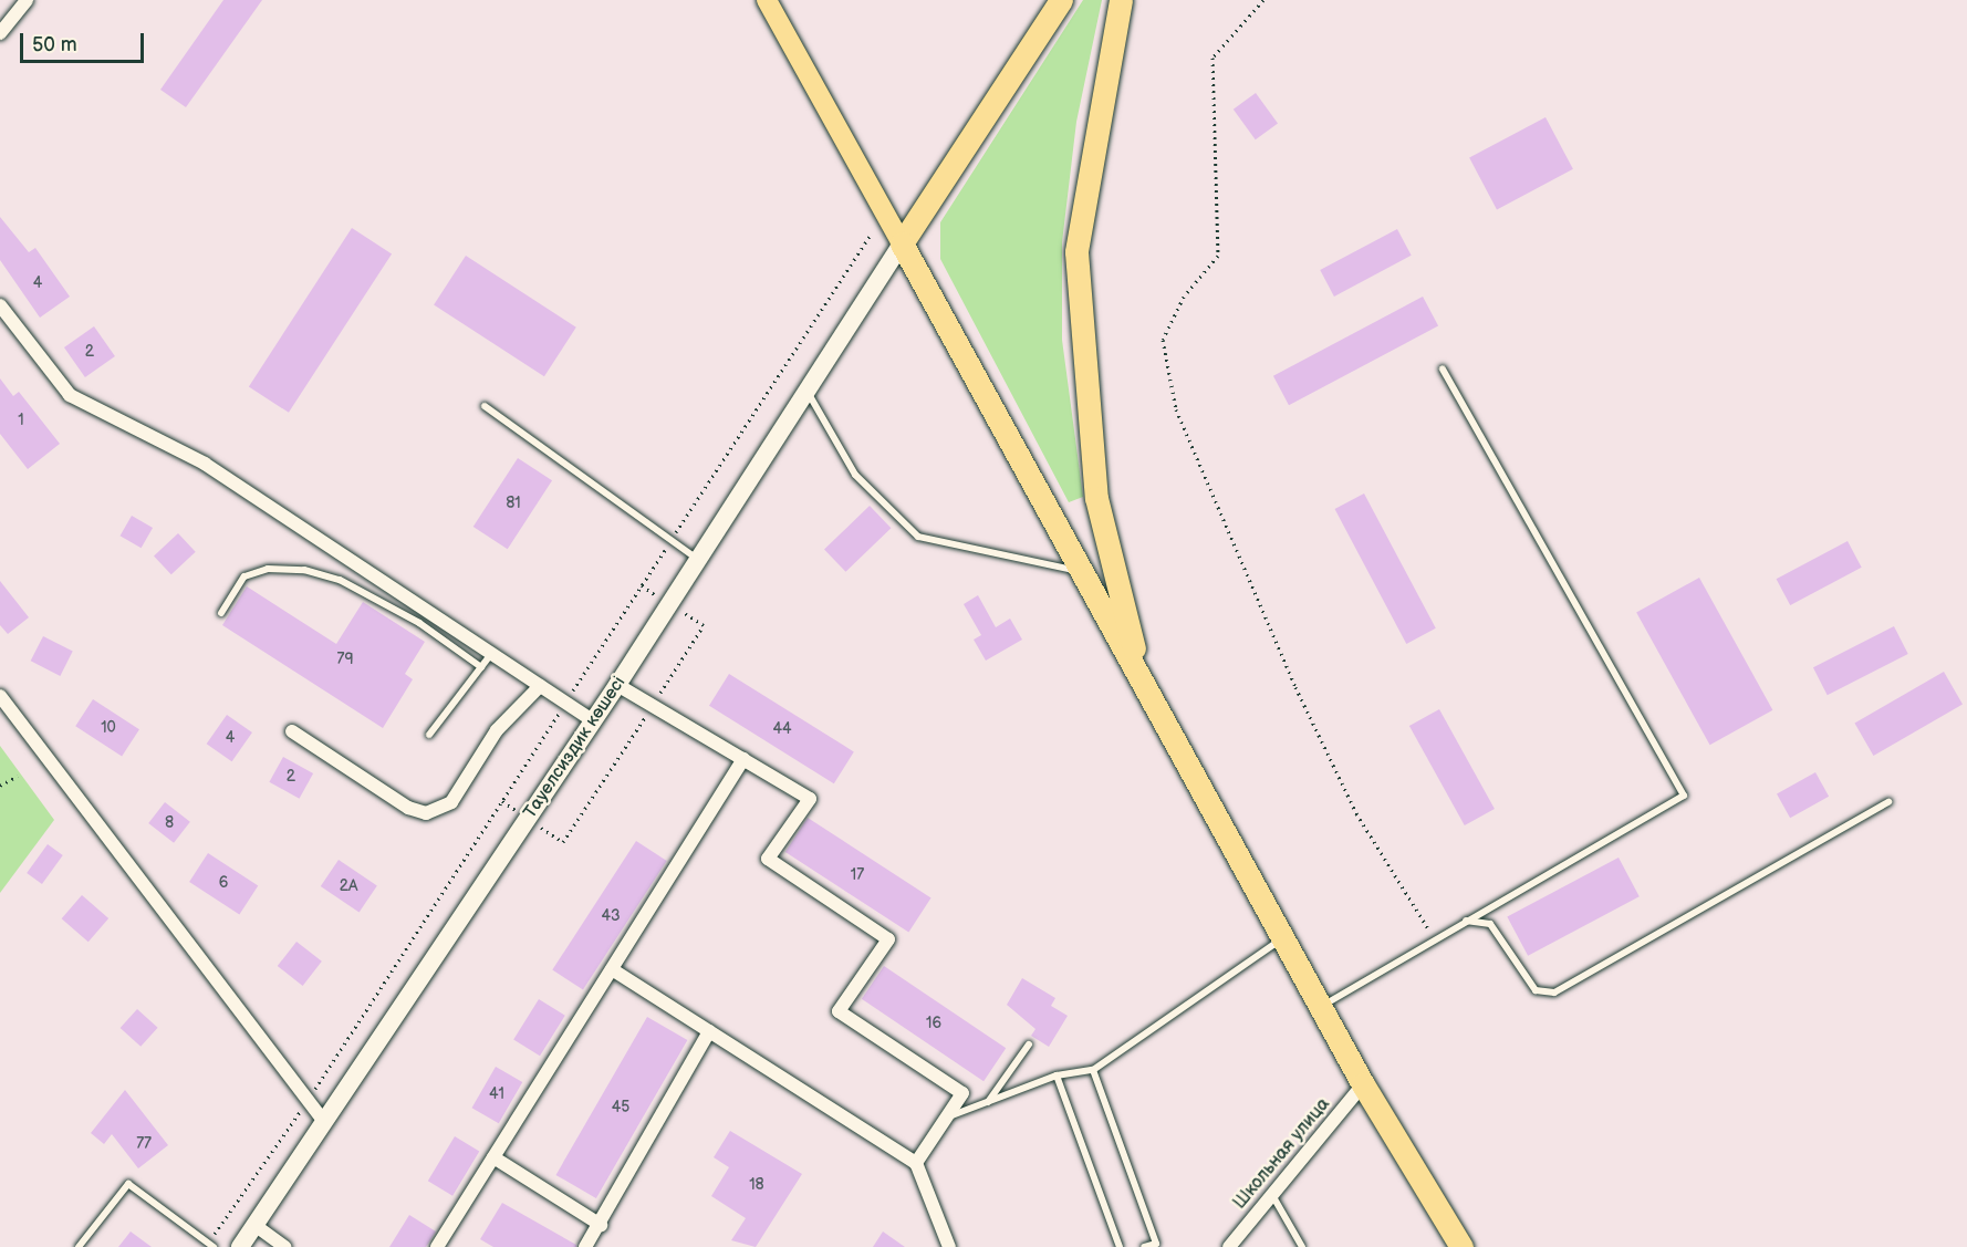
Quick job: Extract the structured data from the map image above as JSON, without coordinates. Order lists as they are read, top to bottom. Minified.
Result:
{"streets":{"street":["Тауелсиздик көшесі","Школьная улица"]},"house_numbers":["4","2","1","81","79","10","44","4","2","8","17","6","2А","43","16","41","45","77","18"],"scale_bar":"50 m"}
